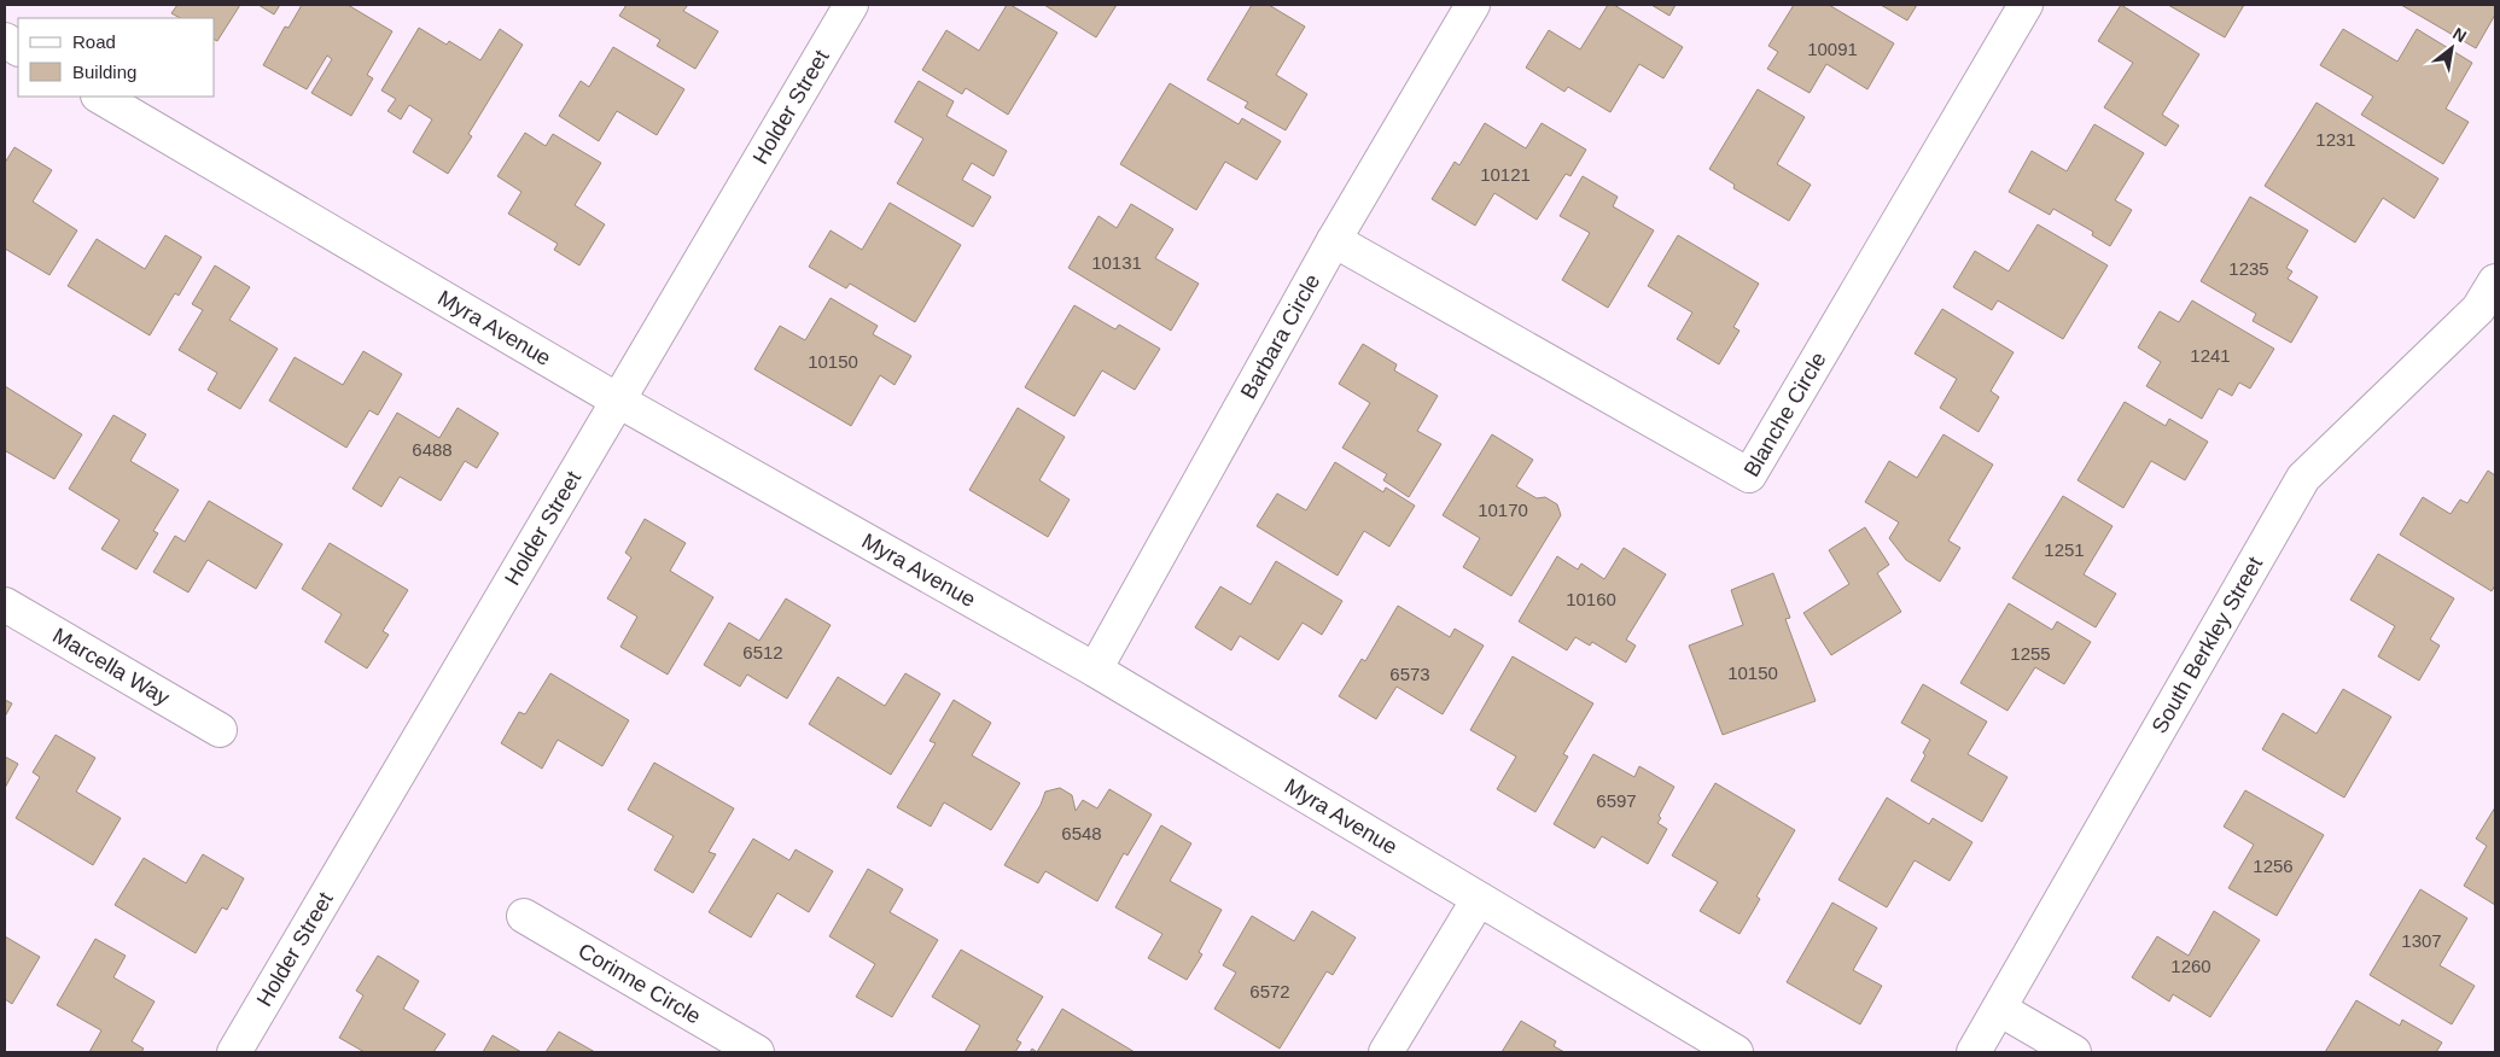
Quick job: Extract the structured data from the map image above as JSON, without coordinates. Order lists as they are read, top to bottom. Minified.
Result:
{"streets":{"street":["Holder Street","Myra Avenue","Barbara Circle","Blanche Circle","South Berkley Street","Marcella Way","Corinne Circle"]},"crossings":[["Holder Street","Myra Avenue"],["Myra Avenue","Barbara Circle"],["Barbara Circle","Blanche Circle"]],"house_numbers":["10091","1231","10121","10131","1235","1241","10150","6488","10170","1251","10160","6512","1255","10150","6573","6597","6548","1256","1307","1260","6572"],"legend":["Road","Building"],"north":"top right"}
